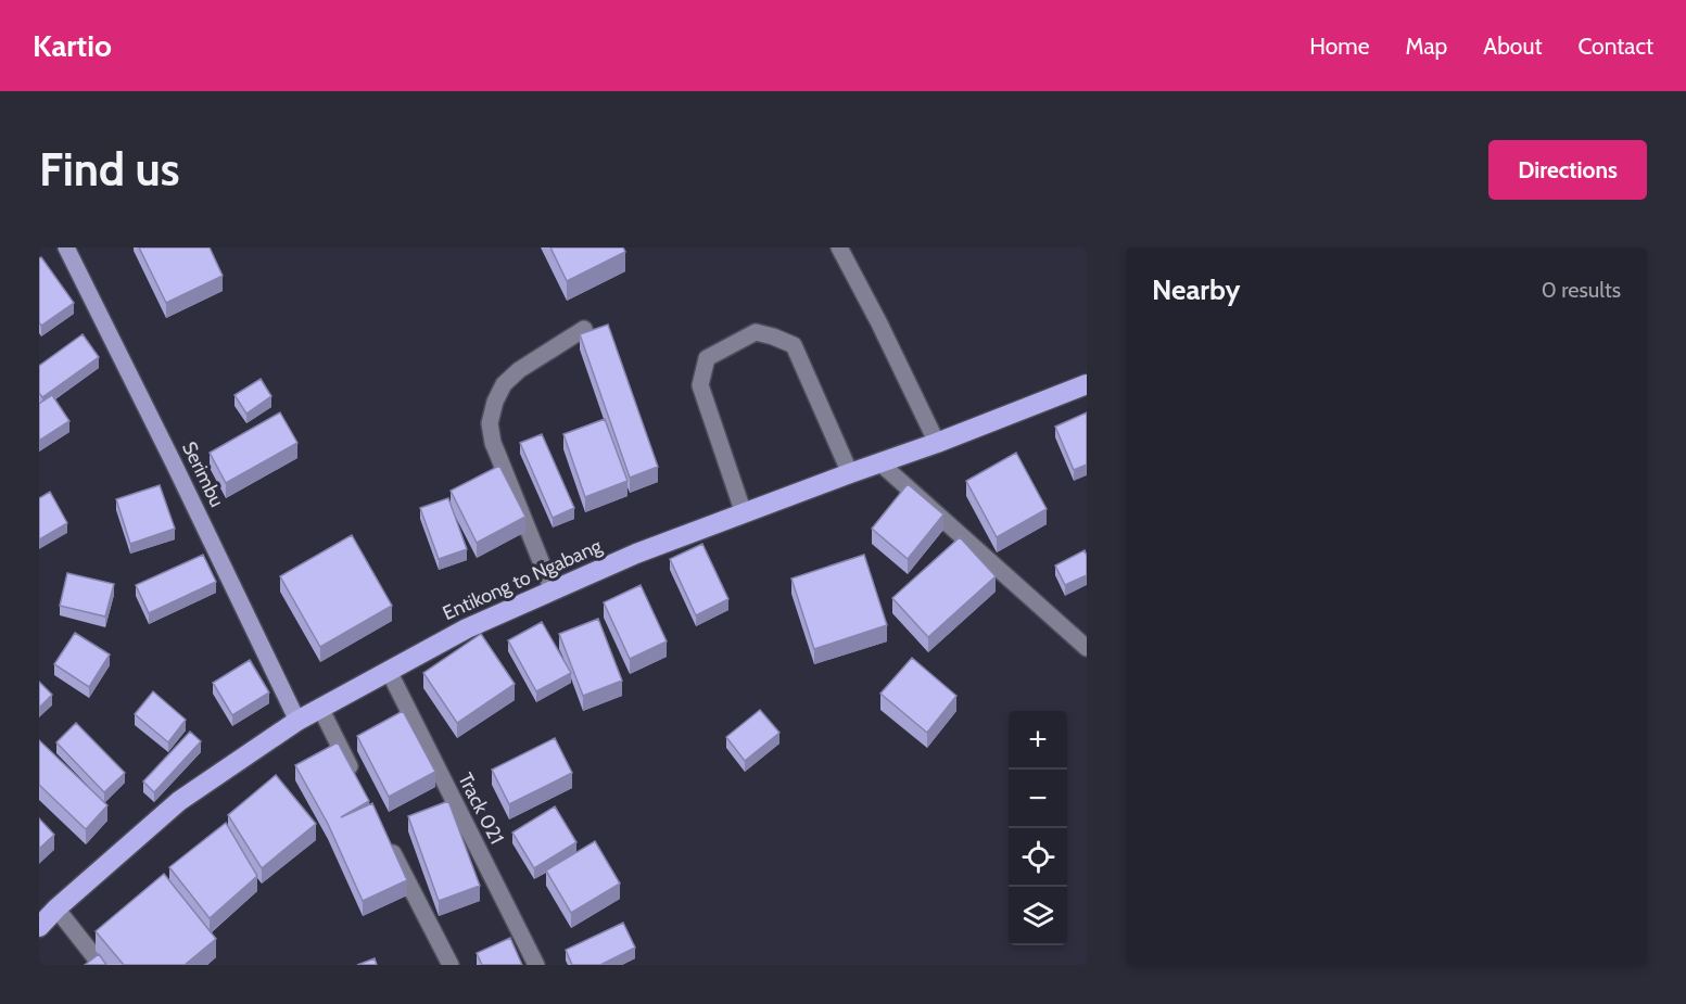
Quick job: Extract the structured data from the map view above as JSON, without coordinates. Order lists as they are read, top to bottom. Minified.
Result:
{"streets":{"highway":["Entikong to Ngabang"],"main road":["Serimbu"],"street":["Track 021"]},"crossings":[["Serimbu","Entikong to Ngabang"],["Entikong to Ngabang","Track 021"]],"page":{"header":"Kartio","nav":["Home","Map","About","Contact"],"buttons":"Directions","title":"Find us","heading":["Nearby","0 results"],"map_buttons":["+","−"]}}
